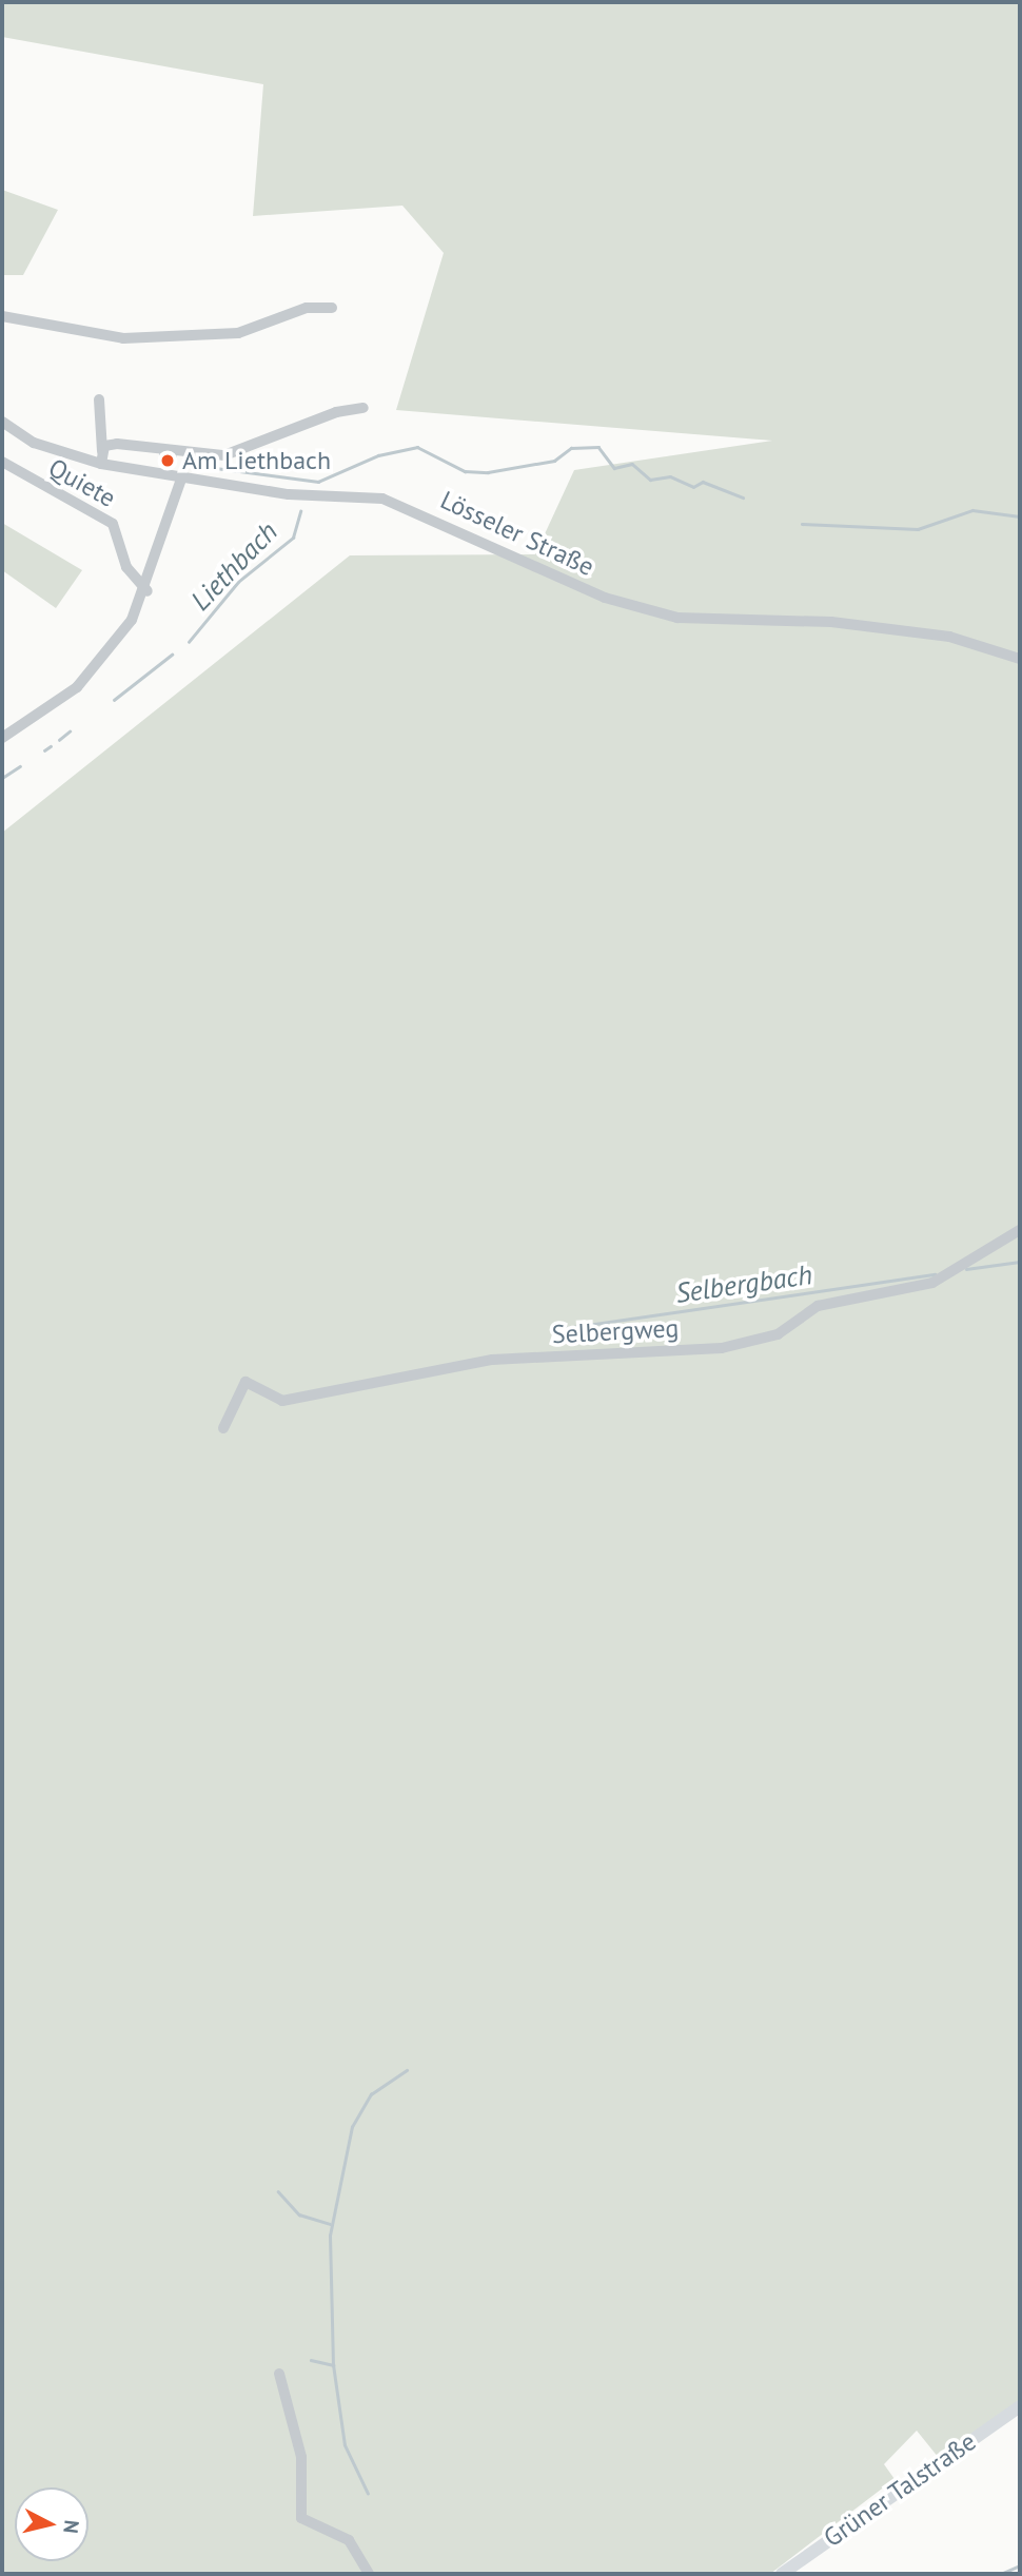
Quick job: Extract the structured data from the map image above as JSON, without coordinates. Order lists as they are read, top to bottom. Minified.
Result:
{"streets":{"main road":["Grüner Talstraße"],"street":["Quiete","Lösseler Straße","Selbergweg"]},"water":["Liethbach","Selbergbach"],"places":["Am Liethbach"],"north":"right"}
